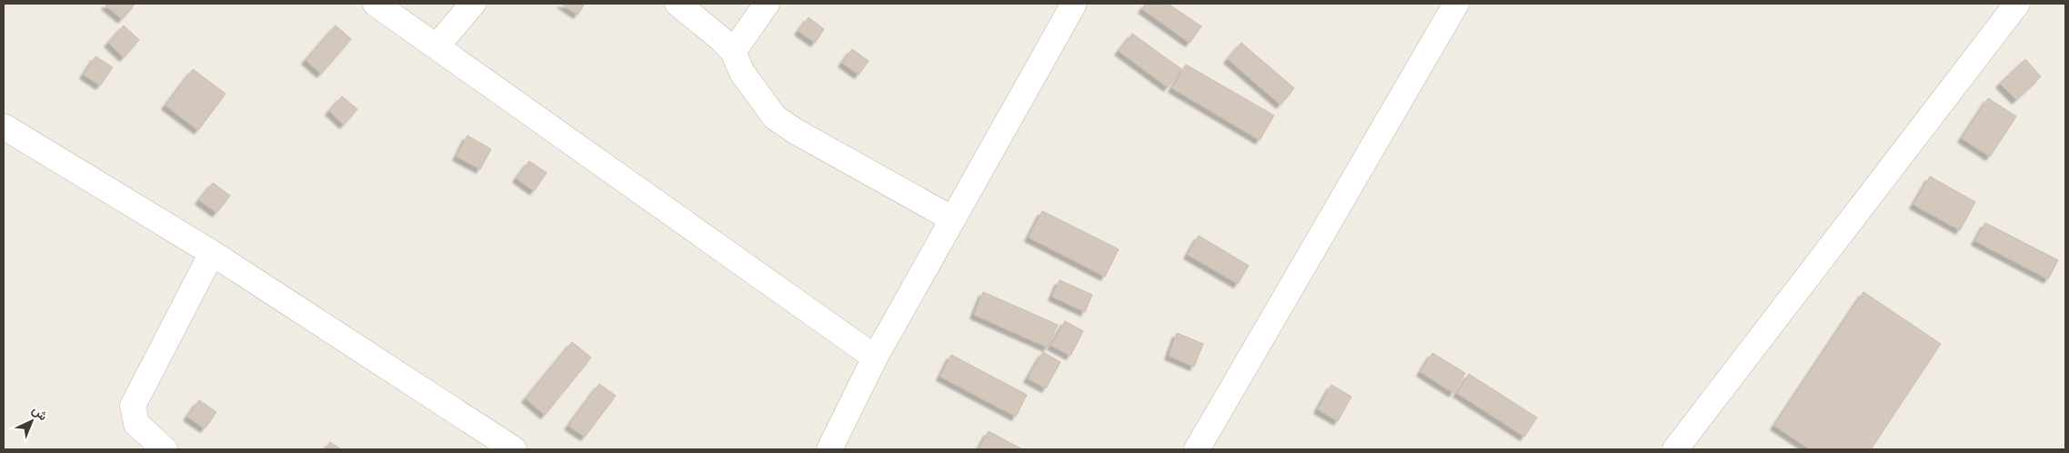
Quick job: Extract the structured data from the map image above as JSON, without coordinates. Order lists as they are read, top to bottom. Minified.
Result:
{"north":"top right"}
